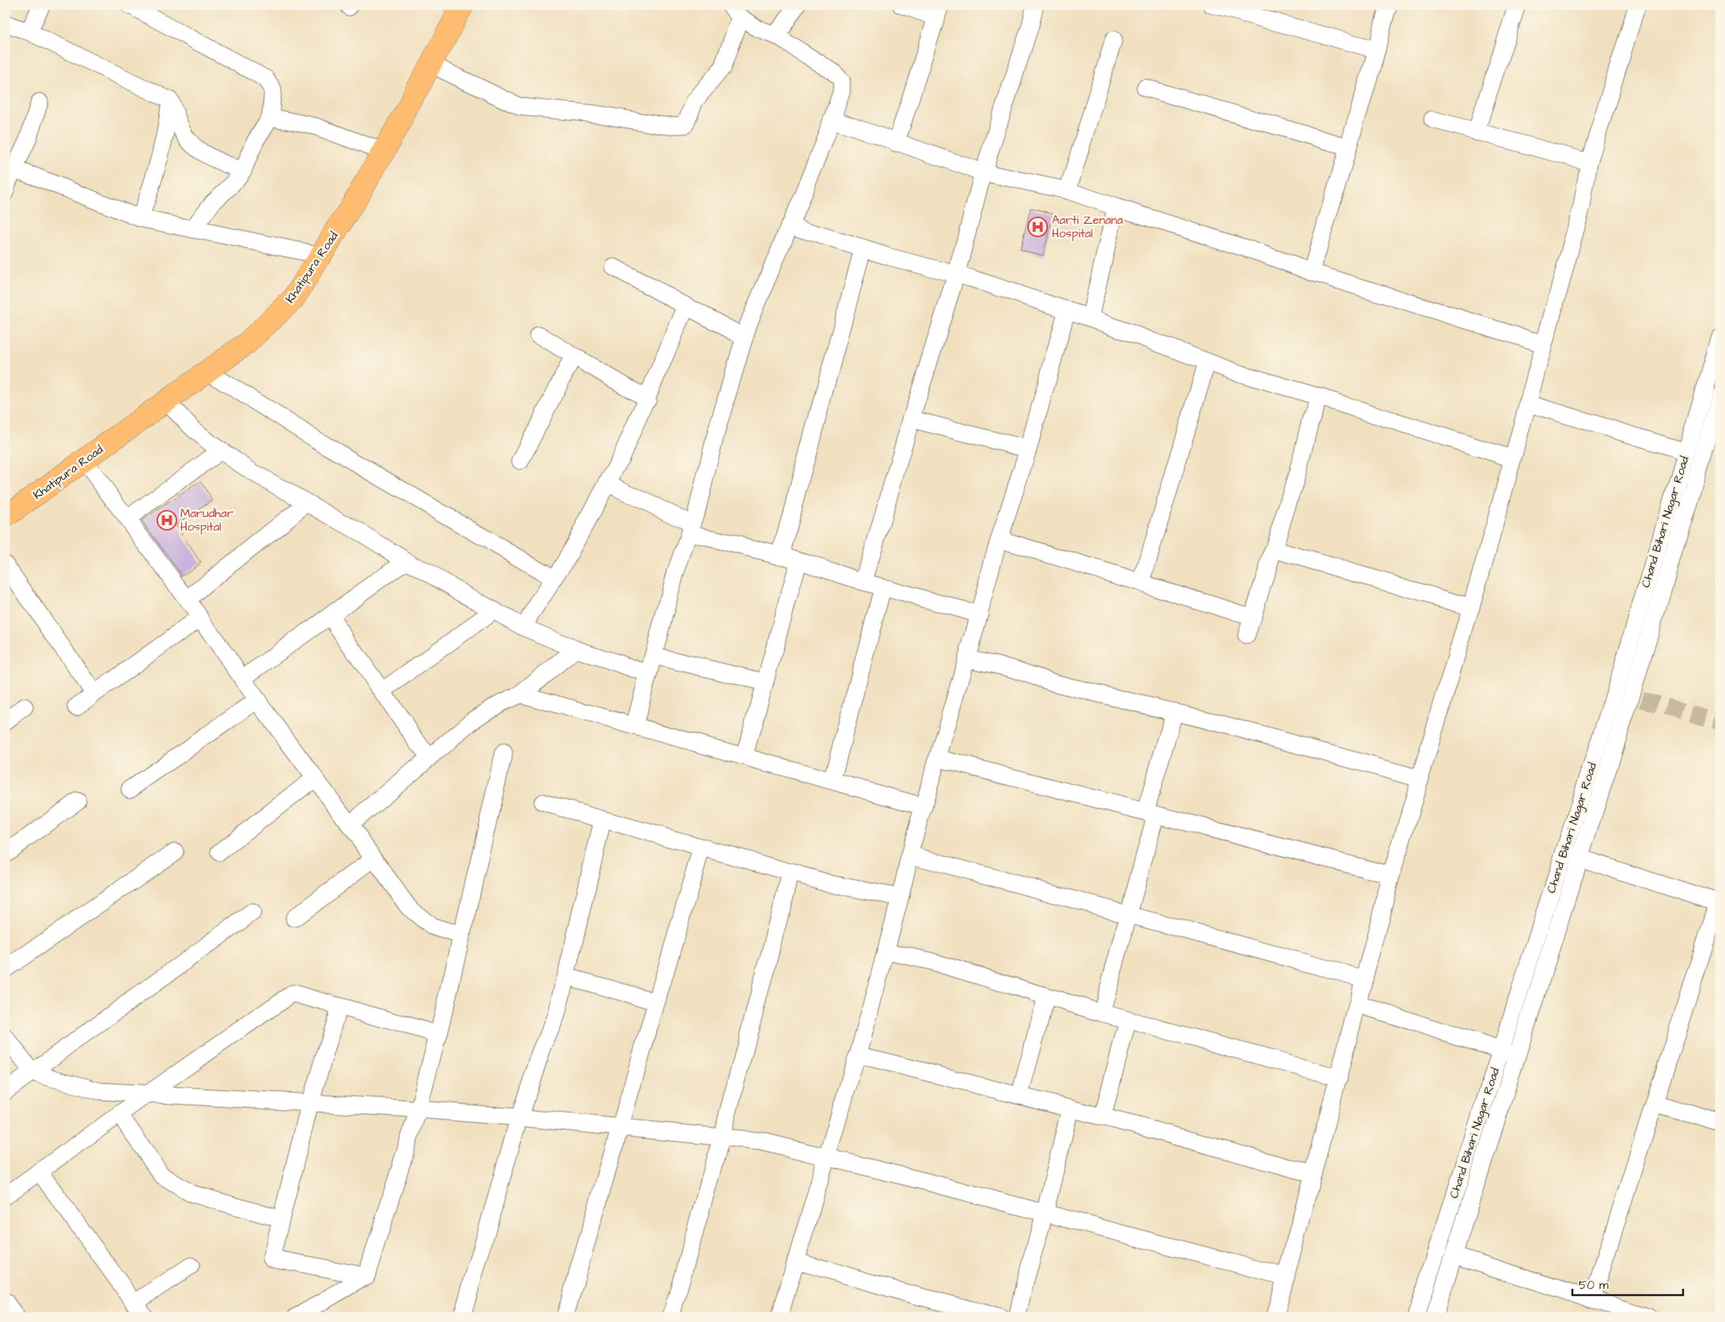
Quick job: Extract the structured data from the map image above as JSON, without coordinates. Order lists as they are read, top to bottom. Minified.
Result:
{"streets":{"main road":["Khatipura Road"],"street":["Chand Bihari Nagar Road"]},"places":{"hospital":["Aarti Zenana Hospital","Marudhar Hospital"]},"scale_bar":"50 m"}
